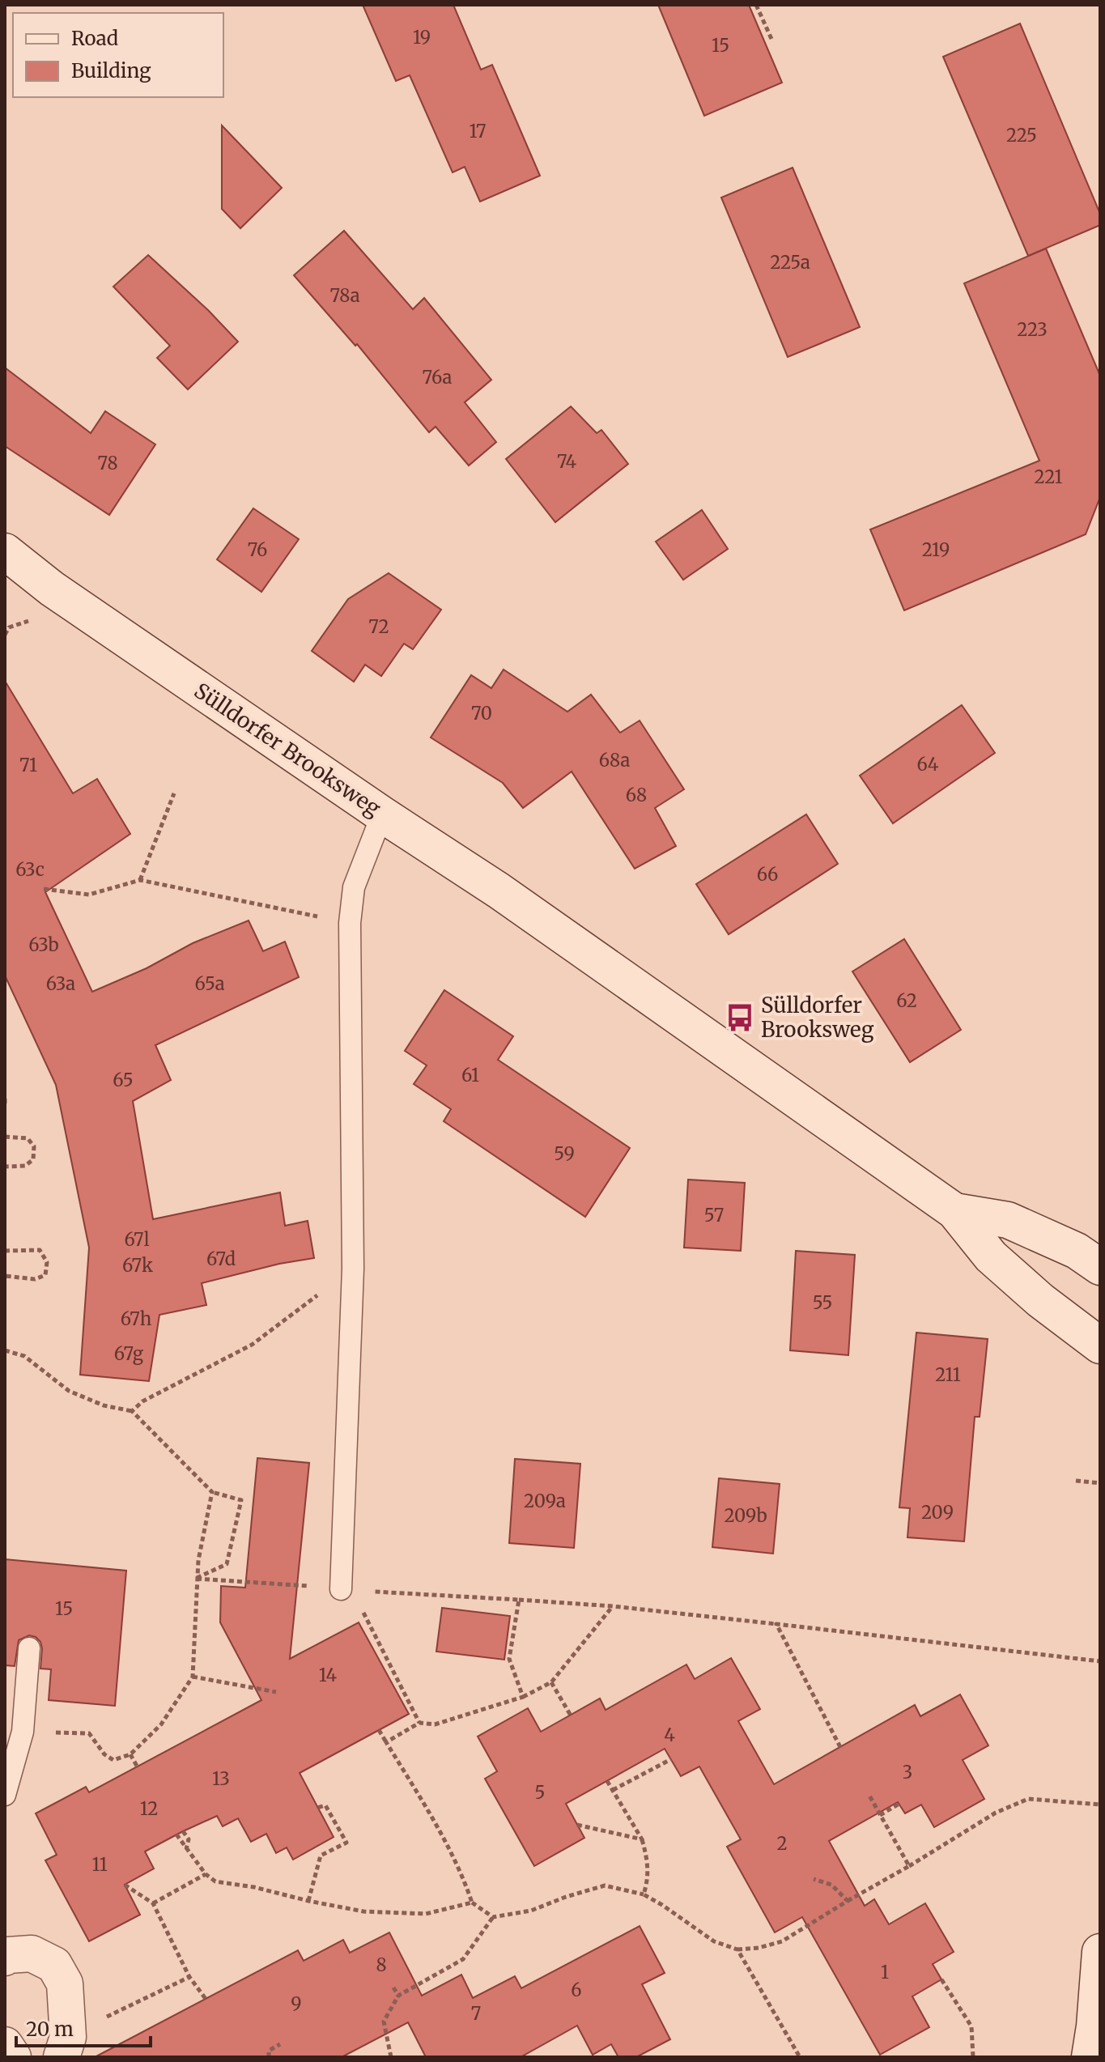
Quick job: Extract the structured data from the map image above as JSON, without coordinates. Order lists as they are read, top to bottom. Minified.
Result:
{"streets":{"street":["Sülldorfer Brooksweg"]},"places":{"bus stop":["Sülldorfer Brooksweg"]},"house_numbers":["19","15","17","225","225a","78a","223","76a","74","78","221","76","219","72","70","68a","64","71","68","63c","66","63b","63a","65a","62","61","65","59","57","67l","67d","67k","55","67h","67g","211","209a","209","209b","15","14","4","3","13","5","12","2","11","8","1","6","9","7"],"legend":["Road","Building"],"scale_bar":"20 m"}
